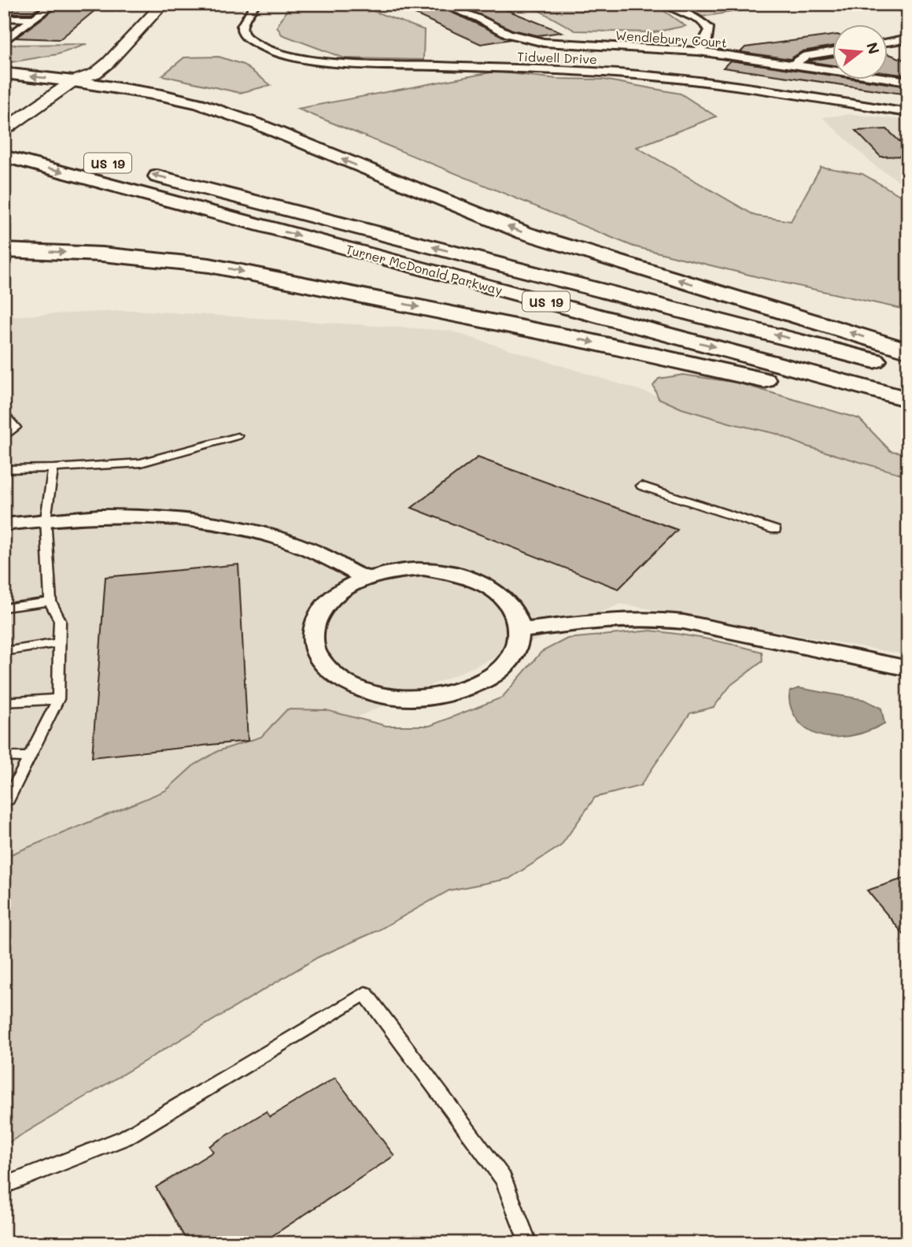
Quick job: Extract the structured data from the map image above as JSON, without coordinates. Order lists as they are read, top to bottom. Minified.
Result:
{"streets":{"highway":["US 19","Turner McDonald Parkway"],"street":["Wendlebury Court","Tidwell Drive"]},"north":"right"}
